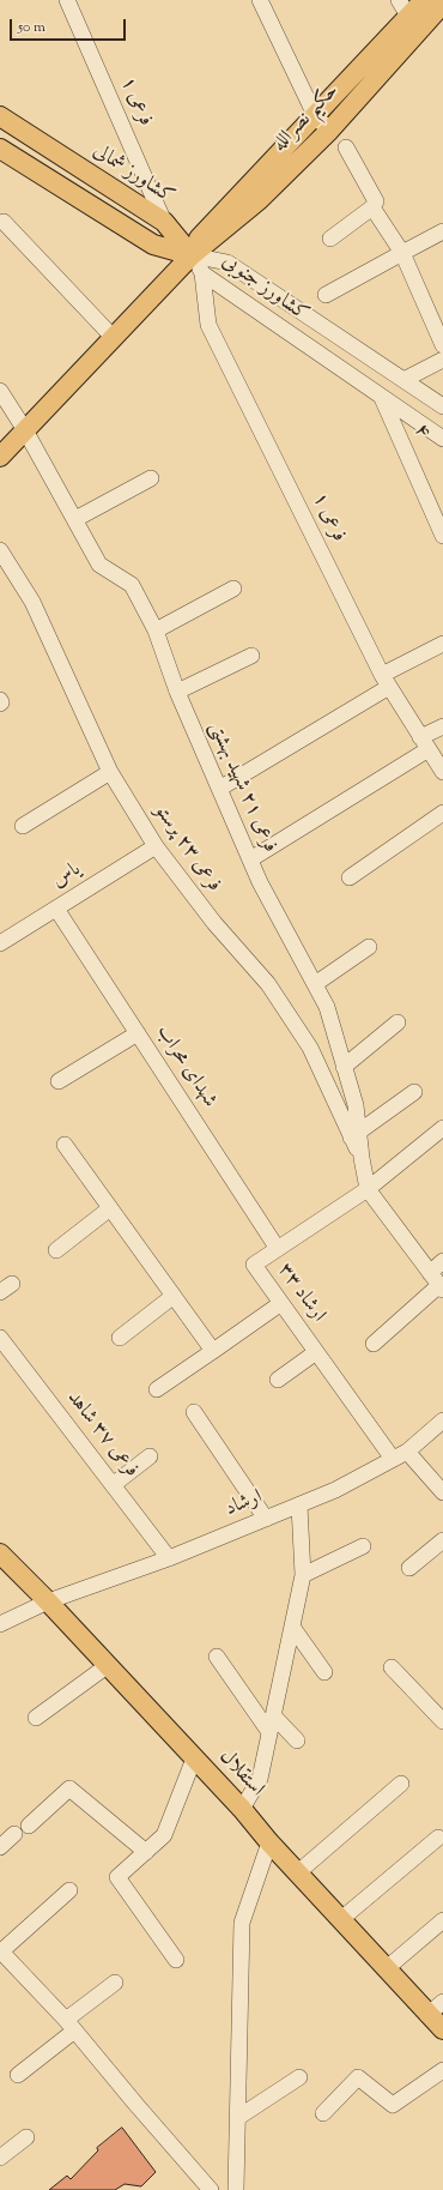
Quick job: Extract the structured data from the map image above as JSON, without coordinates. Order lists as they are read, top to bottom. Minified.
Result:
{"streets":{"main road":["حکیم نصرالله","کشاورز شمالی","استقلال"],"street":["فرعی ۱","کشاورز جنوبی","۴","فرعی ۲۱ شهید بهشتی","فرعی ۲۳ پرستو","یاس","شهدای محراب","ارشاد ۳۳","فرعی ۳۷ شاهد","ارشاد"]},"crossings":[["فرعی ۱","کشاورز شمالی"],["فرعی ۱","کشاورز جنوبی"],["حکیم نصرالله","کشاورز شمالی"],["حکیم نصرالله","کشاورز جنوبی"],["حکیم نصرالله","فرعی ۲۱ شهید بهشتی"],["کشاورز شمالی","کشاورز جنوبی"],["کشاورز جنوبی","۴"],["فرعی ۲۱ شهید بهشتی","فرعی ۲۳ پرستو"],["فرعی ۲۱ شهید بهشتی","ارشاد ۳۳"],["فرعی ۲۳ پرستو","یاس"],["یاس","شهدای محراب"],["شهدای محراب","ارشاد ۳۳"],["ارشاد ۳۳","ارشاد"],["فرعی ۳۷ شاهد","ارشاد"],["ارشاد","استقلال"]],"scale_bar":"50 m"}
